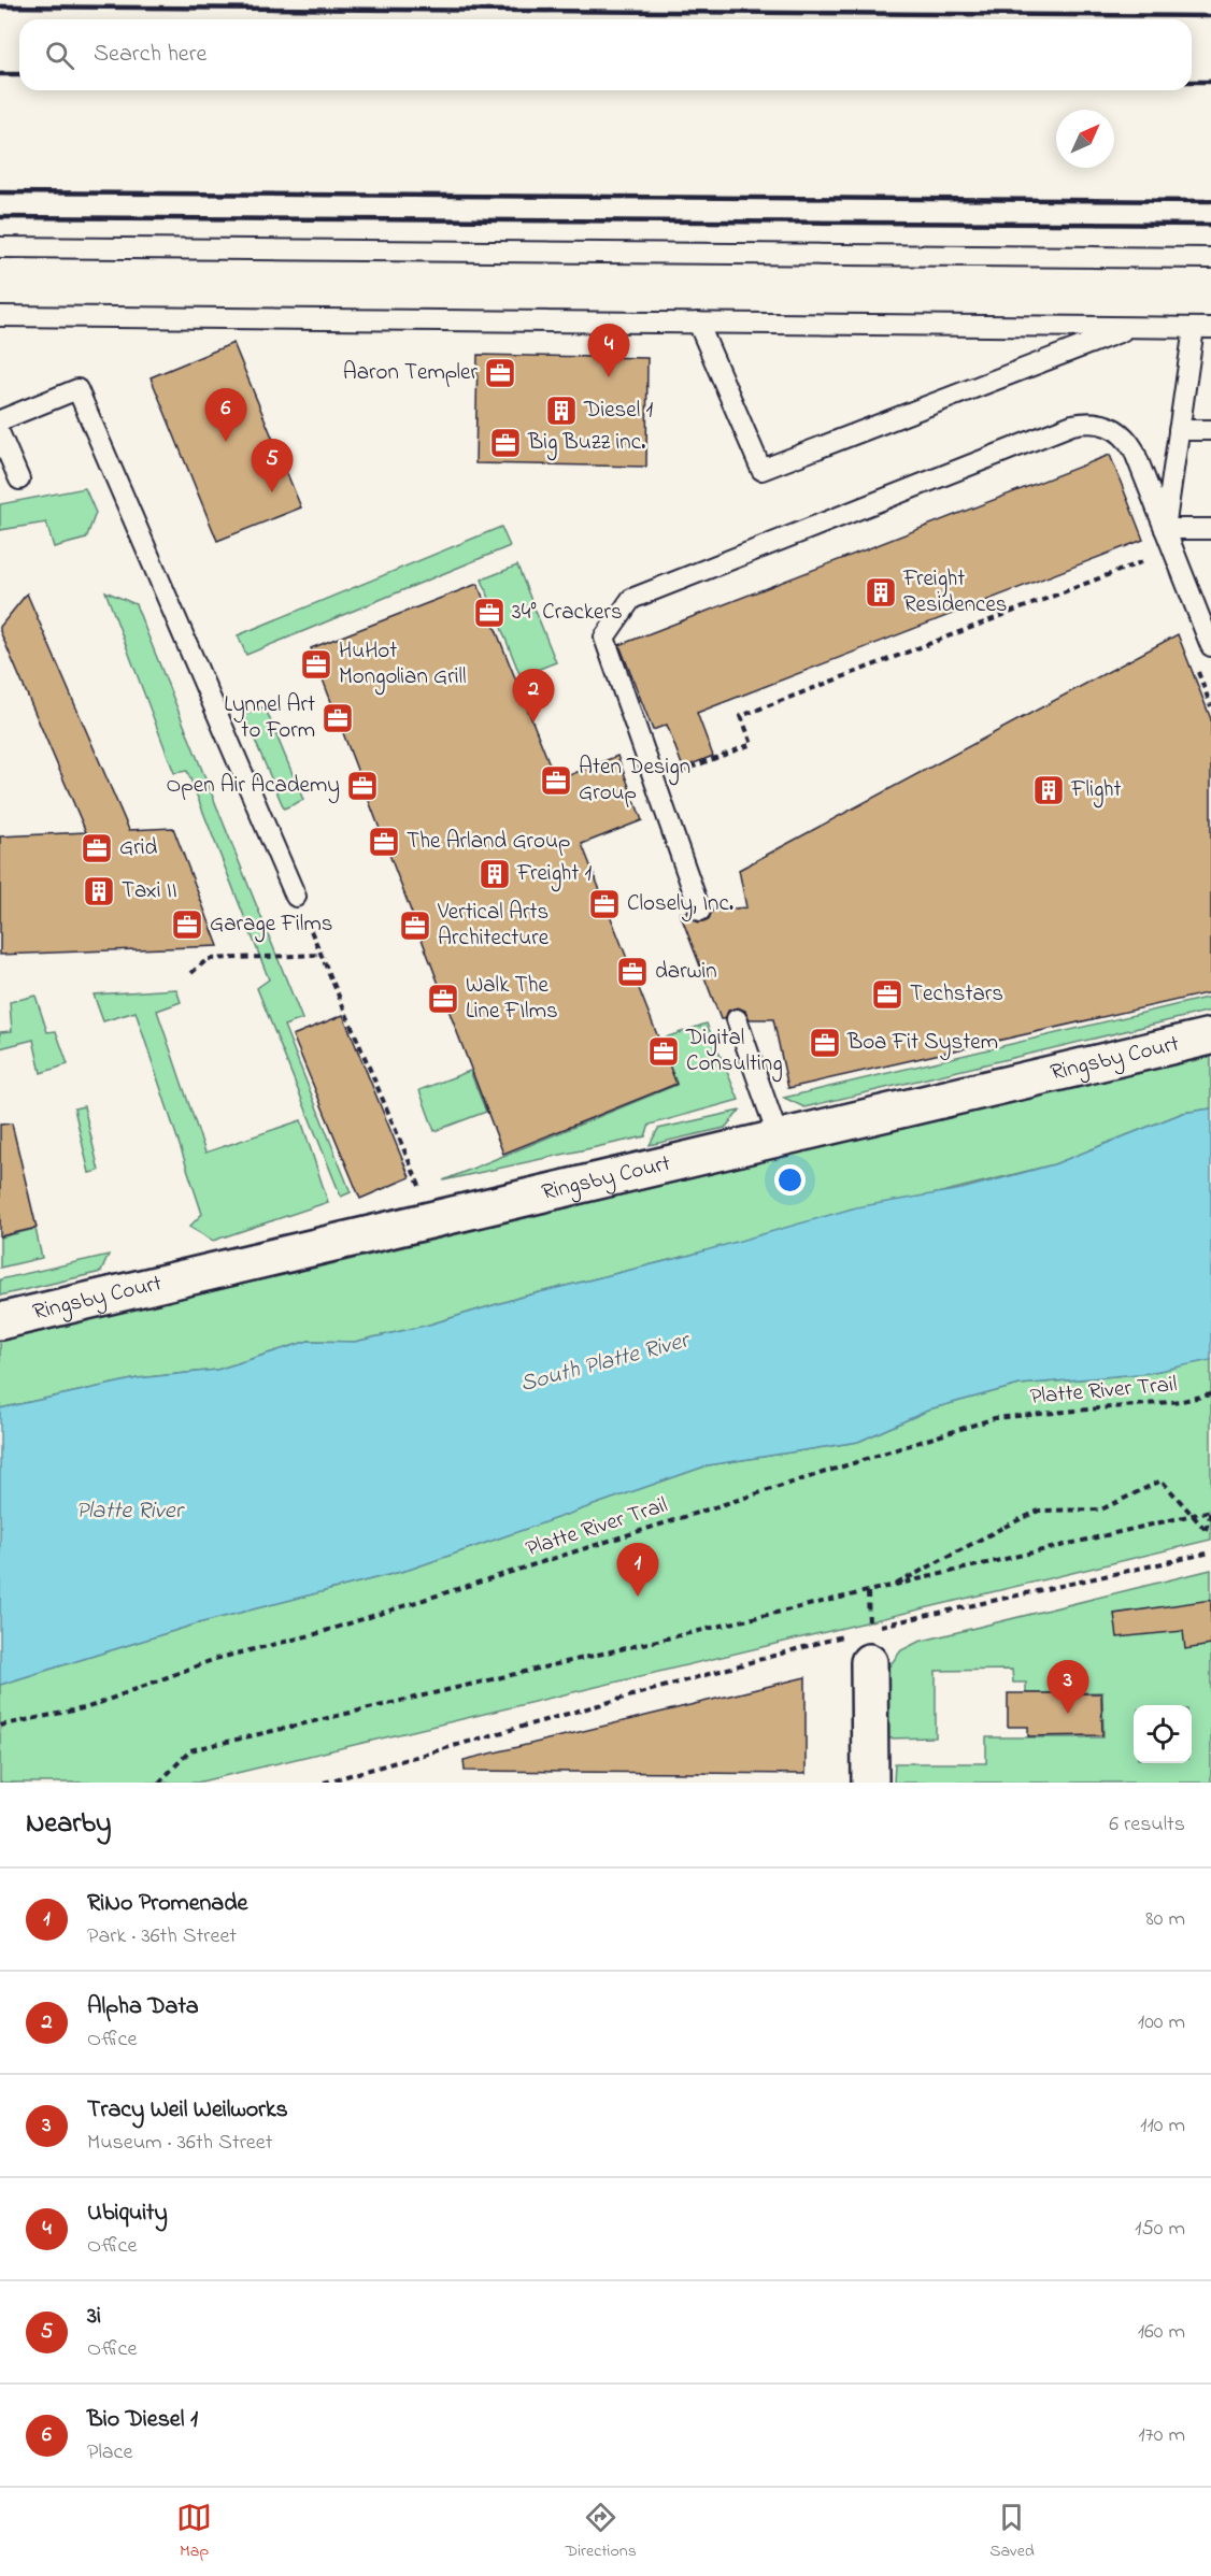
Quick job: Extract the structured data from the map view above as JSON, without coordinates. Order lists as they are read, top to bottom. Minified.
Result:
{"streets":{"street":["Ringsby Court"],"path":["Platte River Trail"]},"water":["South Platte River","Platte River"],"places":{"office":["Aaron Templer","Big Buzz inc.","34° Crackers","HuHot Mongolian Grill","Lynnel Art to Form","Aten Design Group","Open Air Academy","The Arland Group","Grid","Closely, Inc.","Garage Films","Vertical Arts Architecture","darwin","Techstars","Walk The Line FIlms","Boa Fit System","Digital Consulting"],"building":["Diesel 1","Freight Residences","Flight","Freight 1","Taxi II"]},"north":"top right","page":{"search":"Search here","pins":["4","6","5","2","1","3"],"heading":["Nearby","6 results"],"list":[{"mark":"1","name":"RiNo Promenade","note":"Park · 36th Street","value":"80 m"},{"mark":"2","name":"Alpha Data","note":"Office","value":"100 m"},{"mark":"3","name":"Tracy Weil Weilworks","note":"Museum · 36th Street","value":"110 m"},{"mark":"4","name":"Ubiquity","note":"Office","value":"150 m"},{"mark":"5","name":"3i","note":"Office","value":"160 m"},{"mark":"6","name":"Bio Diesel 1","note":"Place","value":"170 m"}],"nav":["Map","Directions","Saved"]}}
